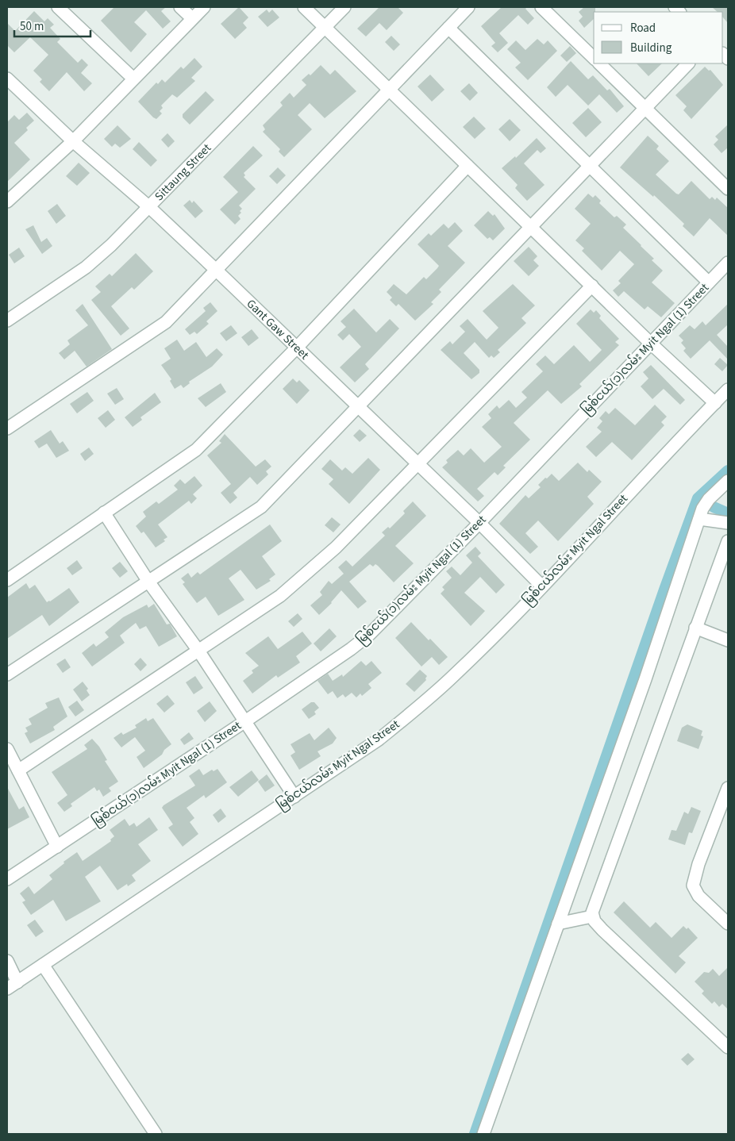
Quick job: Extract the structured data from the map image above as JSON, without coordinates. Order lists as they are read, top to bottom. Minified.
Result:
{"streets":{"street":["Sittaung Street","Gant Gaw Street","မြစ်ငယ်(၁)လမ်း Myit Ngal (1) Street","မြစ်ငယ်လမ်း Myit Ngal Street"]},"crossings":[["Sittaung Street","Gant Gaw Street"],["Gant Gaw Street","မြစ်ငယ်(၁)လမ်း Myit Ngal (1) Street"],["Gant Gaw Street","မြစ်ငယ်လမ်း Myit Ngal Street"]],"legend":["Road","Building"],"scale_bar":"50 m"}
